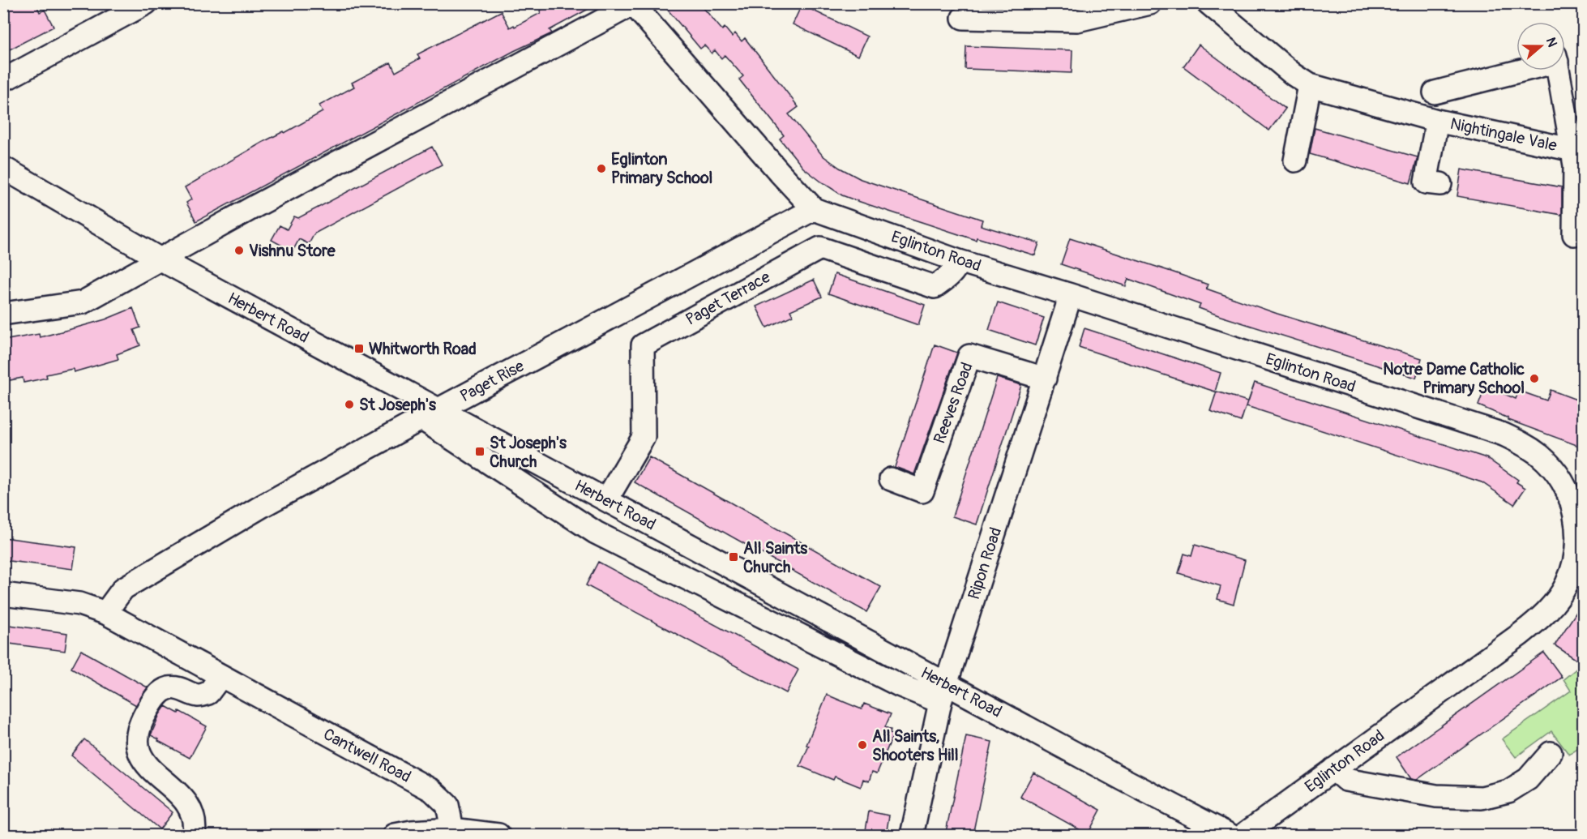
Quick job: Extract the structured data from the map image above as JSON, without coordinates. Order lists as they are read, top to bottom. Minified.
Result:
{"streets":{"street":["Nightingale Vale","Eglinton Road","Paget Terrace","Herbert Road","Paget Rise","Reeves Road","Ripon Road","Cantwell Road"]},"crossings":[["Eglinton Road","Paget Terrace"],["Eglinton Road","Paget Rise"],["Eglinton Road","Ripon Road"],["Paget Terrace","Herbert Road"],["Herbert Road","Paget Rise"],["Herbert Road","Ripon Road"],["Paget Rise","Cantwell Road"],["Reeves Road","Ripon Road"]],"places":{"other":["Eglinton Primary School","Vishnu Store","Notre Dame Catholic Primary School","St Joseph's","All Saints, Shooters Hill"],"transit":["Whitworth Road","St Joseph's Church","All Saints Church"]},"north":"right"}
